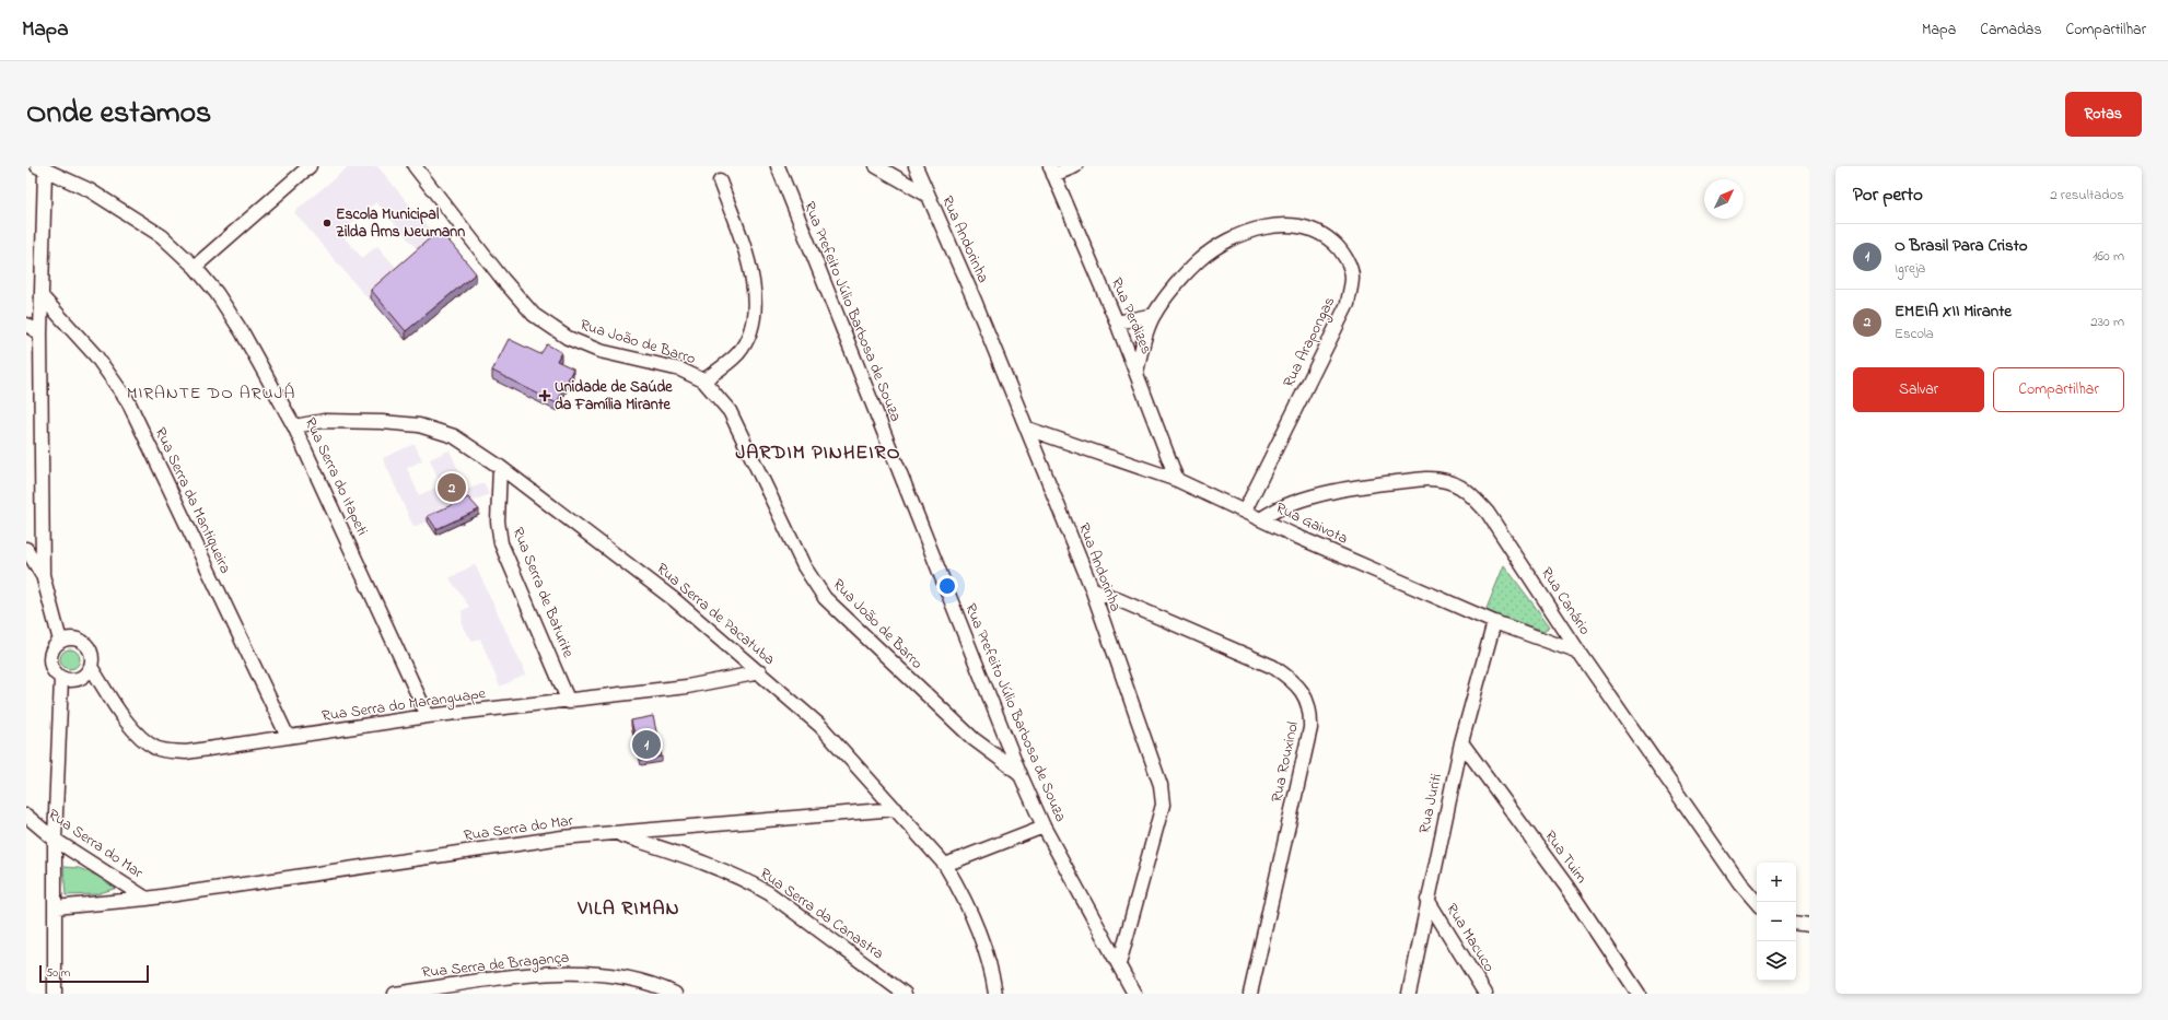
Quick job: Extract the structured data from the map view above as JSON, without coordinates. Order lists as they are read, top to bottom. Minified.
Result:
{"streets":{"street":["Rua Andorinha","Rua Prefeito Júlio Barbosa de Souza","Rua Perdizes","Rua João de Barro","Rua Arapongas","Rua Serra do Itapeti","Rua Serra da Mantiqueira","Rua Gaivota","Rua Serra de Baturite","Rua Canário","Rua Serra de Pacatuba","Rua Serra do Maranguape","Rua Rouxinol","Rua Juriti","Rua Serra do Mar","Rua Tuim","Rua Serra da Canastra","Rua Macuco","Rua Serra de Bragança"]},"crossings":[["Rua Andorinha","Rua Prefeito Júlio Barbosa de Souza"],["Rua Andorinha","Rua Gaivota"],["Rua Andorinha","Rua Rouxinol"],["Rua Prefeito Júlio Barbosa de Souza","Rua João de Barro"],["Rua Perdizes","Rua Arapongas"],["Rua Perdizes","Rua Gaivota"],["Rua Arapongas","Rua Gaivota"],["Rua Serra do Itapeti","Rua Serra de Pacatuba"],["Rua Serra do Itapeti","Rua Serra do Maranguape"],["Rua Serra da Mantiqueira","Rua Serra do Maranguape"],["Rua Gaivota","Rua Canário"],["Rua Gaivota","Rua Juriti"],["Rua Serra de Baturite","Rua Serra de Pacatuba"],["Rua Serra de Baturite","Rua Serra do Maranguape"],["Rua Serra de Pacatuba","Rua Serra do Maranguape"],["Rua Serra de Pacatuba","Rua Serra do Mar"],["Rua Juriti","Rua Tuim"],["Rua Juriti","Rua Macuco"],["Rua Serra do Mar","Rua Serra da Canastra"]],"districts":["MIRANTE DO ARUJÁ","JARDIM PINHEIRO","VILA RIMAN"],"places":{"other":["Escola Municipal Zilda Arns Neumann"],"health":["Unidade de Saúde da Família Mirante"]},"scale_bar":"50 m","north":"top right","page":{"header":"Mapa","nav":["Mapa","Camadas","Compartilhar"],"title":"Onde estamos","buttons":["Rotas",["Salvar","Compartilhar"]],"heading":["Por perto","2 resultados"],"list":[{"mark":"1","name":"O Brasil Para Cristo","note":"Igreja","value":"160 m"},{"mark":"2","name":"EMEIA XII Mirante","note":"Escola","value":"230 m"}],"pins":["2","1"],"map_buttons":["+","−"],"scale":"50 m"}}
